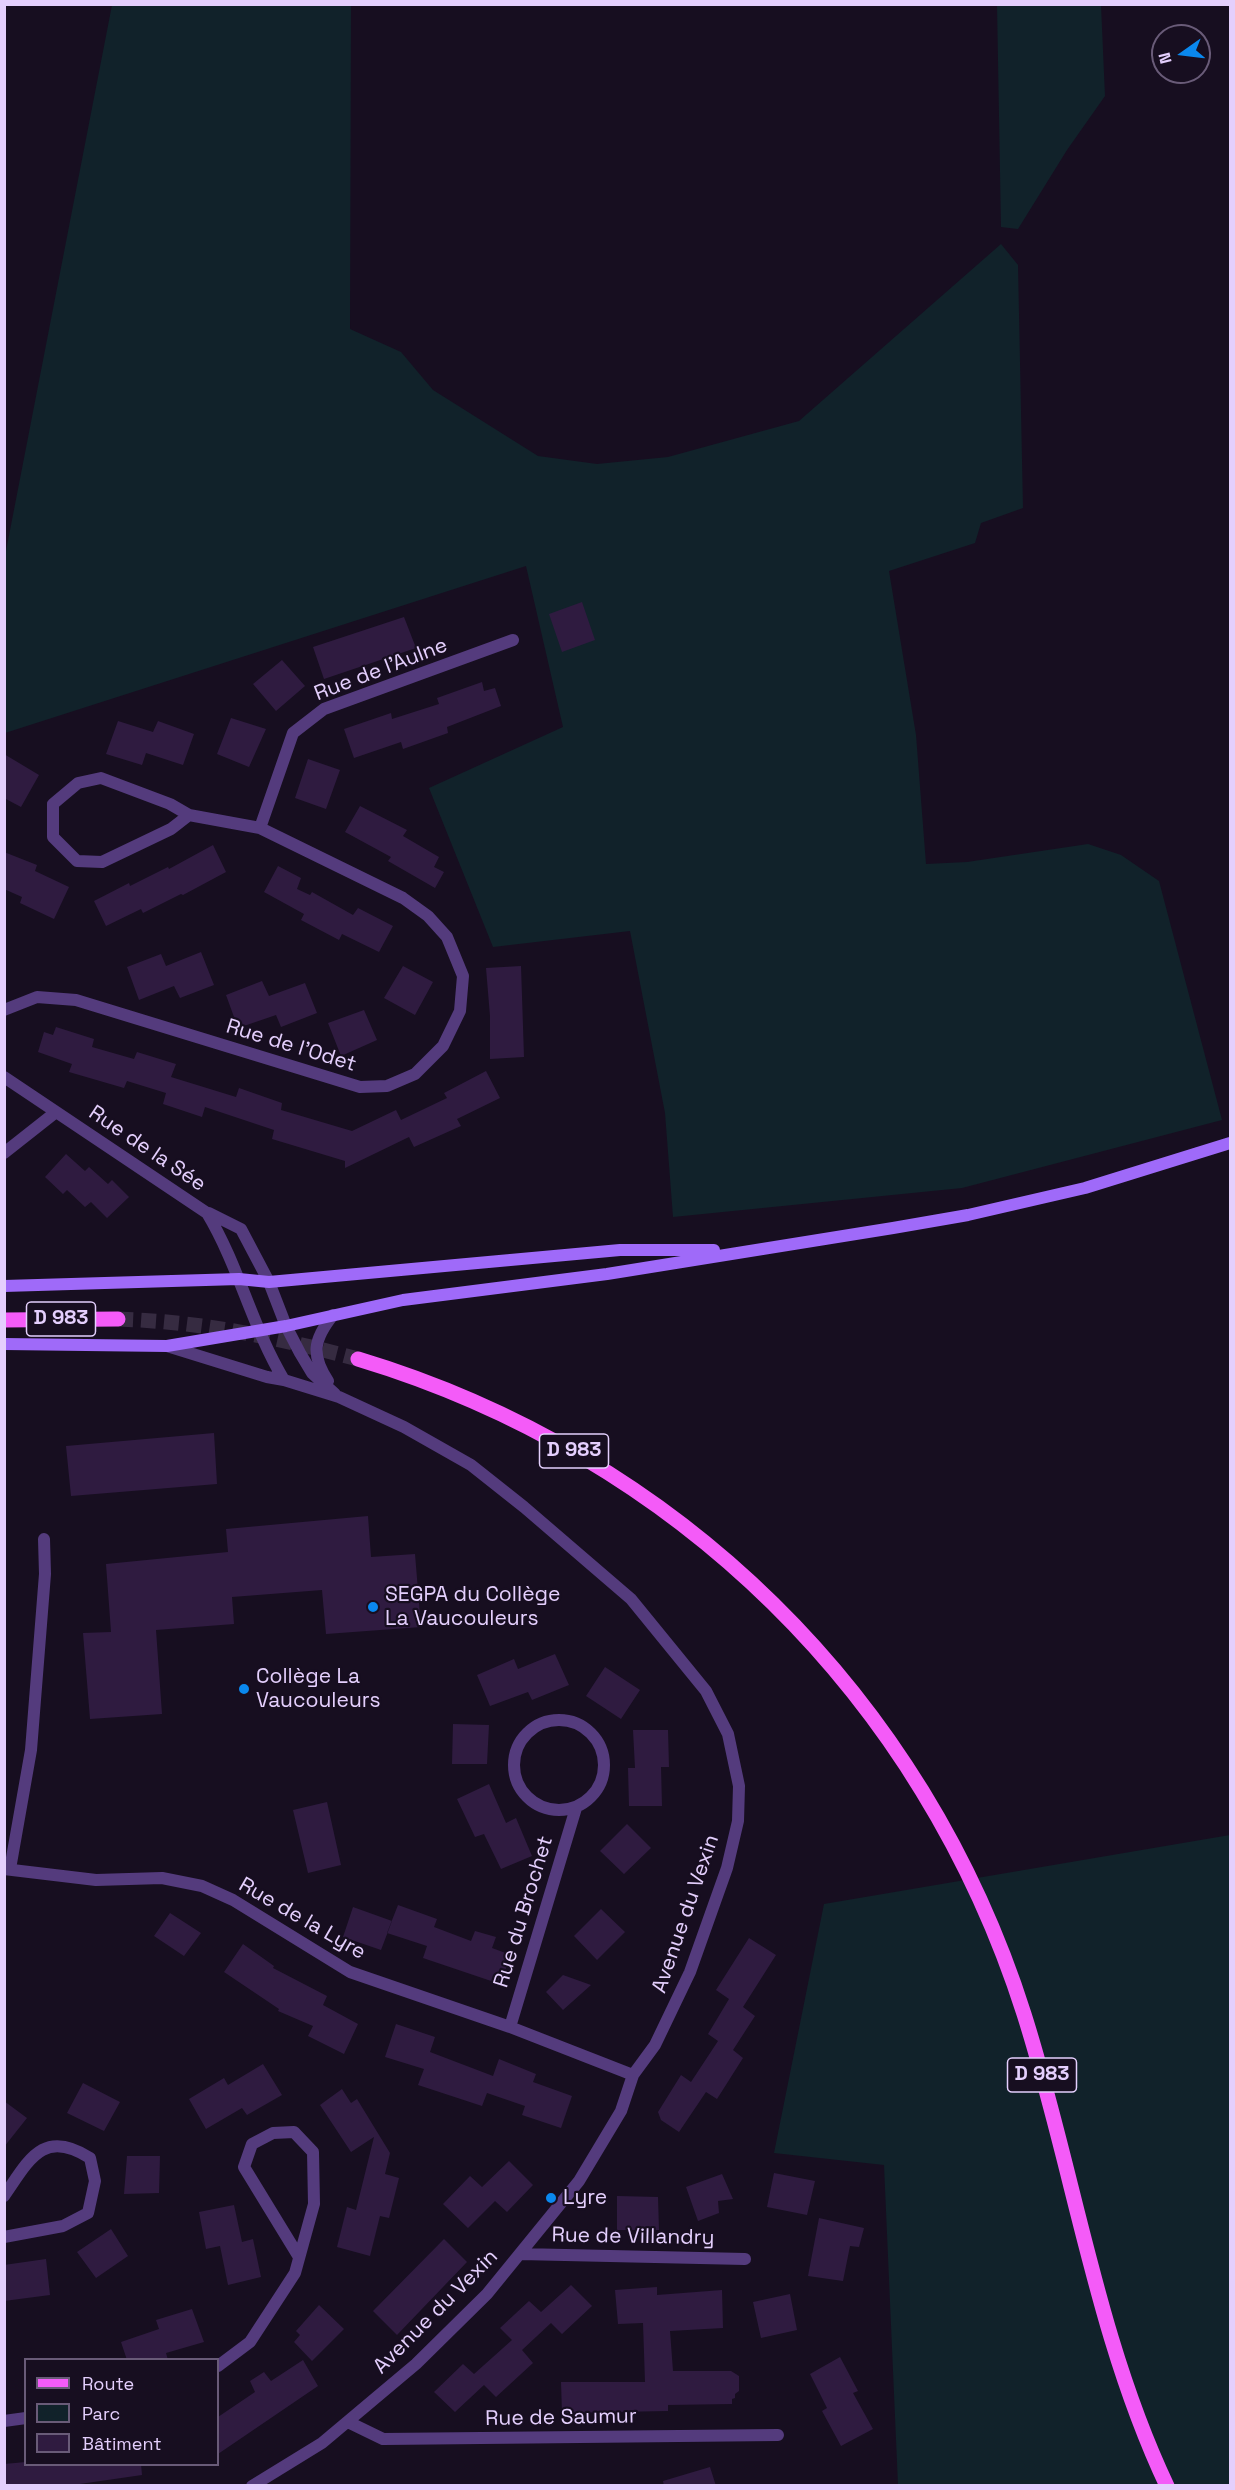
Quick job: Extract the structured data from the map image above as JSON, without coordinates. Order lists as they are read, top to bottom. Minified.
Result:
{"streets":{"main road":["D 983"],"street":["Rue de l'Aulne","Rue de l'Odet","Rue de la Sée","Rue du Brochet","Avenue du Vexin","Rue de la Lyre","Rue de Villandry","Rue de Saumur"]},"crossings":[["Rue de l'Aulne","Rue de l'Odet"],["Rue du Brochet","Rue de la Lyre"],["Avenue du Vexin","Rue de la Lyre"],["Avenue du Vexin","Rue de Villandry"],["Avenue du Vexin","Rue de Saumur"]],"places":["SEGPA du Collège La Vaucouleurs","Collège La Vaucouleurs","Lyre"],"legend":["Route","Parc","Bâtiment"],"north":"left"}
